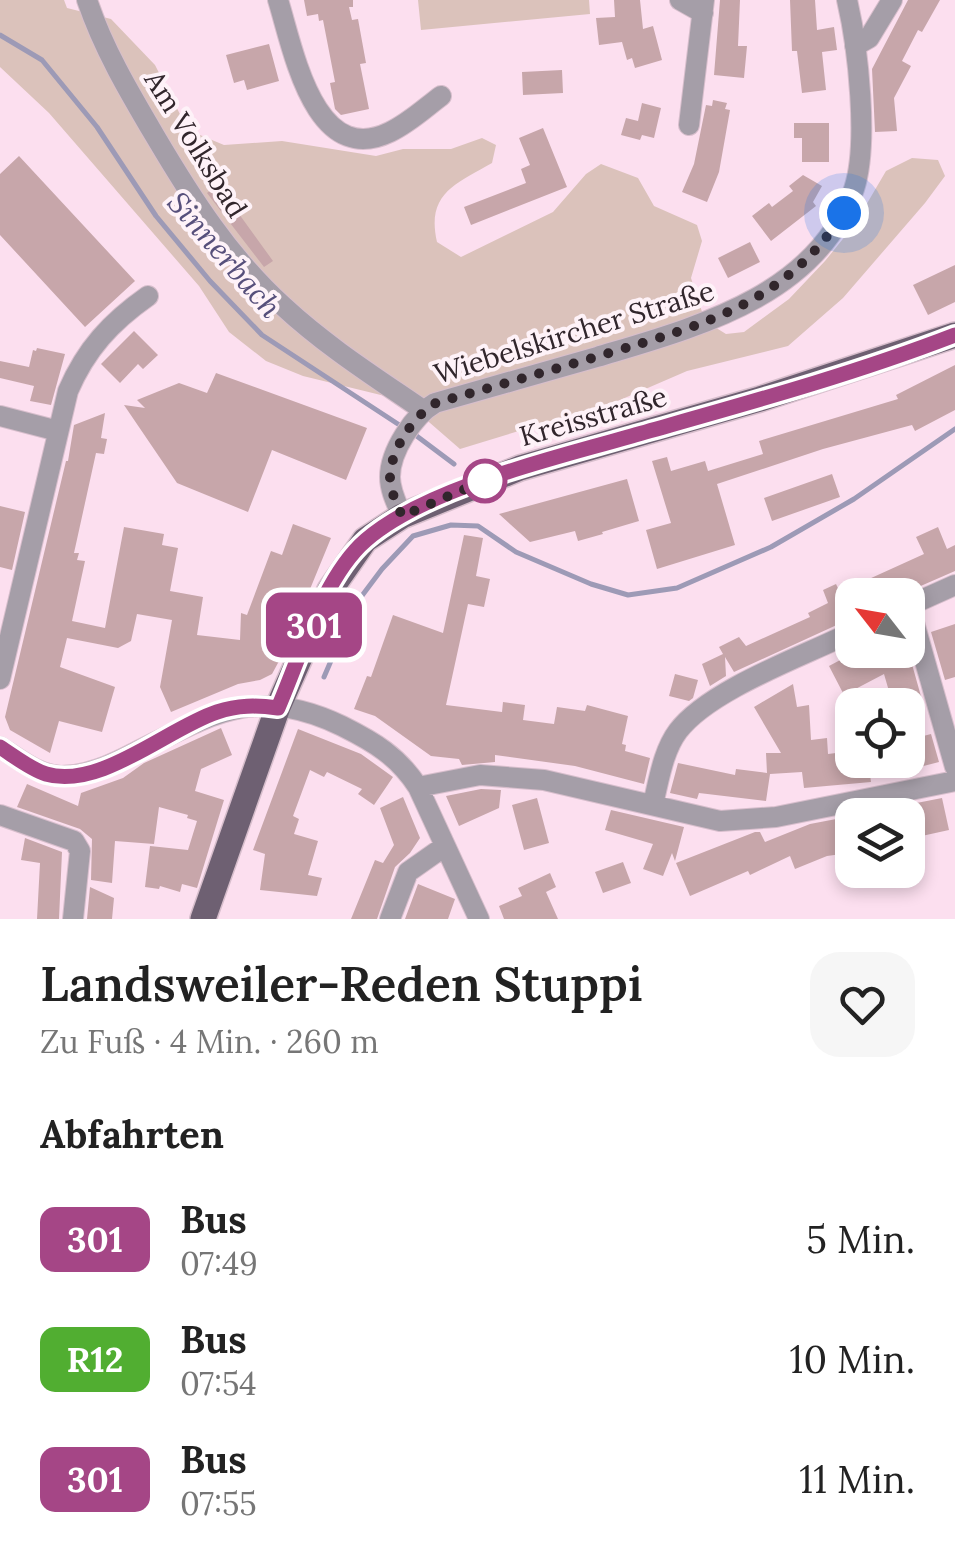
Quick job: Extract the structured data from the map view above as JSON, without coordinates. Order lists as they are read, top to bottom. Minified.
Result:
{"streets":{"main road":["Kreisstraße"],"street":["Am Volksbad","Wiebelskircher Straße"]},"crossings":[["Am Volksbad","Wiebelskircher Straße"],["Wiebelskircher Straße","Kreisstraße"]],"water":["Sinnerbach"],"lines":["bus line 301"],"north":"top left","page":{"on_map":"301","heading":[["Landsweiler-Reden Stuppi","Zu Fuß · 4 Min. · 260 m"],"Abfahrten"],"list":[{"mark":"301","name":"Bus","note":"07:49","value":"5 Min."},{"mark":"R12","name":"Bus","note":"07:54","value":"10 Min."},{"mark":"301","name":"Bus","note":"07:55","value":"11 Min."}]}}
